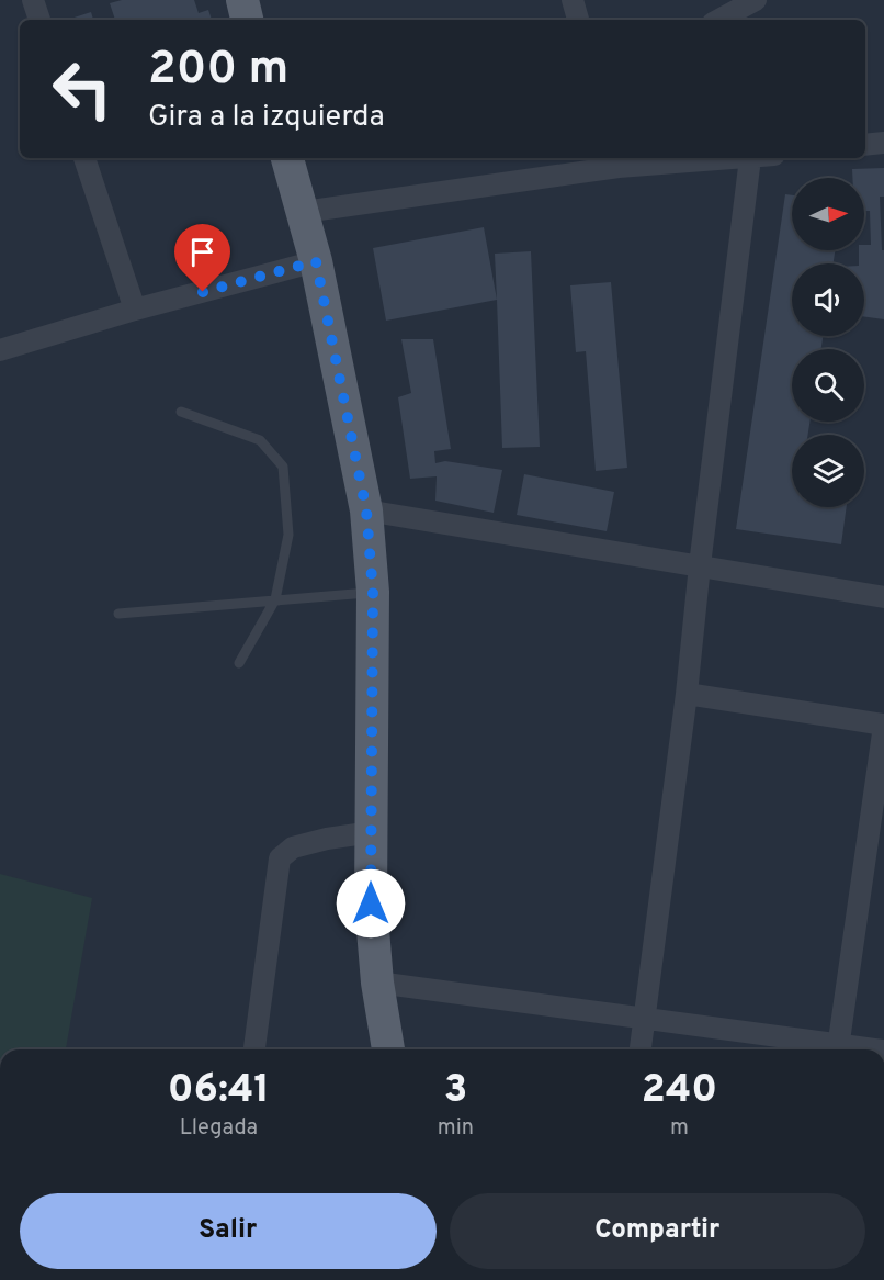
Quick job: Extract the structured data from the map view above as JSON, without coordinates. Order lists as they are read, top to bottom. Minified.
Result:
{"north":"right","page":{"turn":["200 m","Gira a la izquierda"],"eta":["06:41","Llegada","3","min","240","m"],"buttons":["Salir","Compartir"]}}
